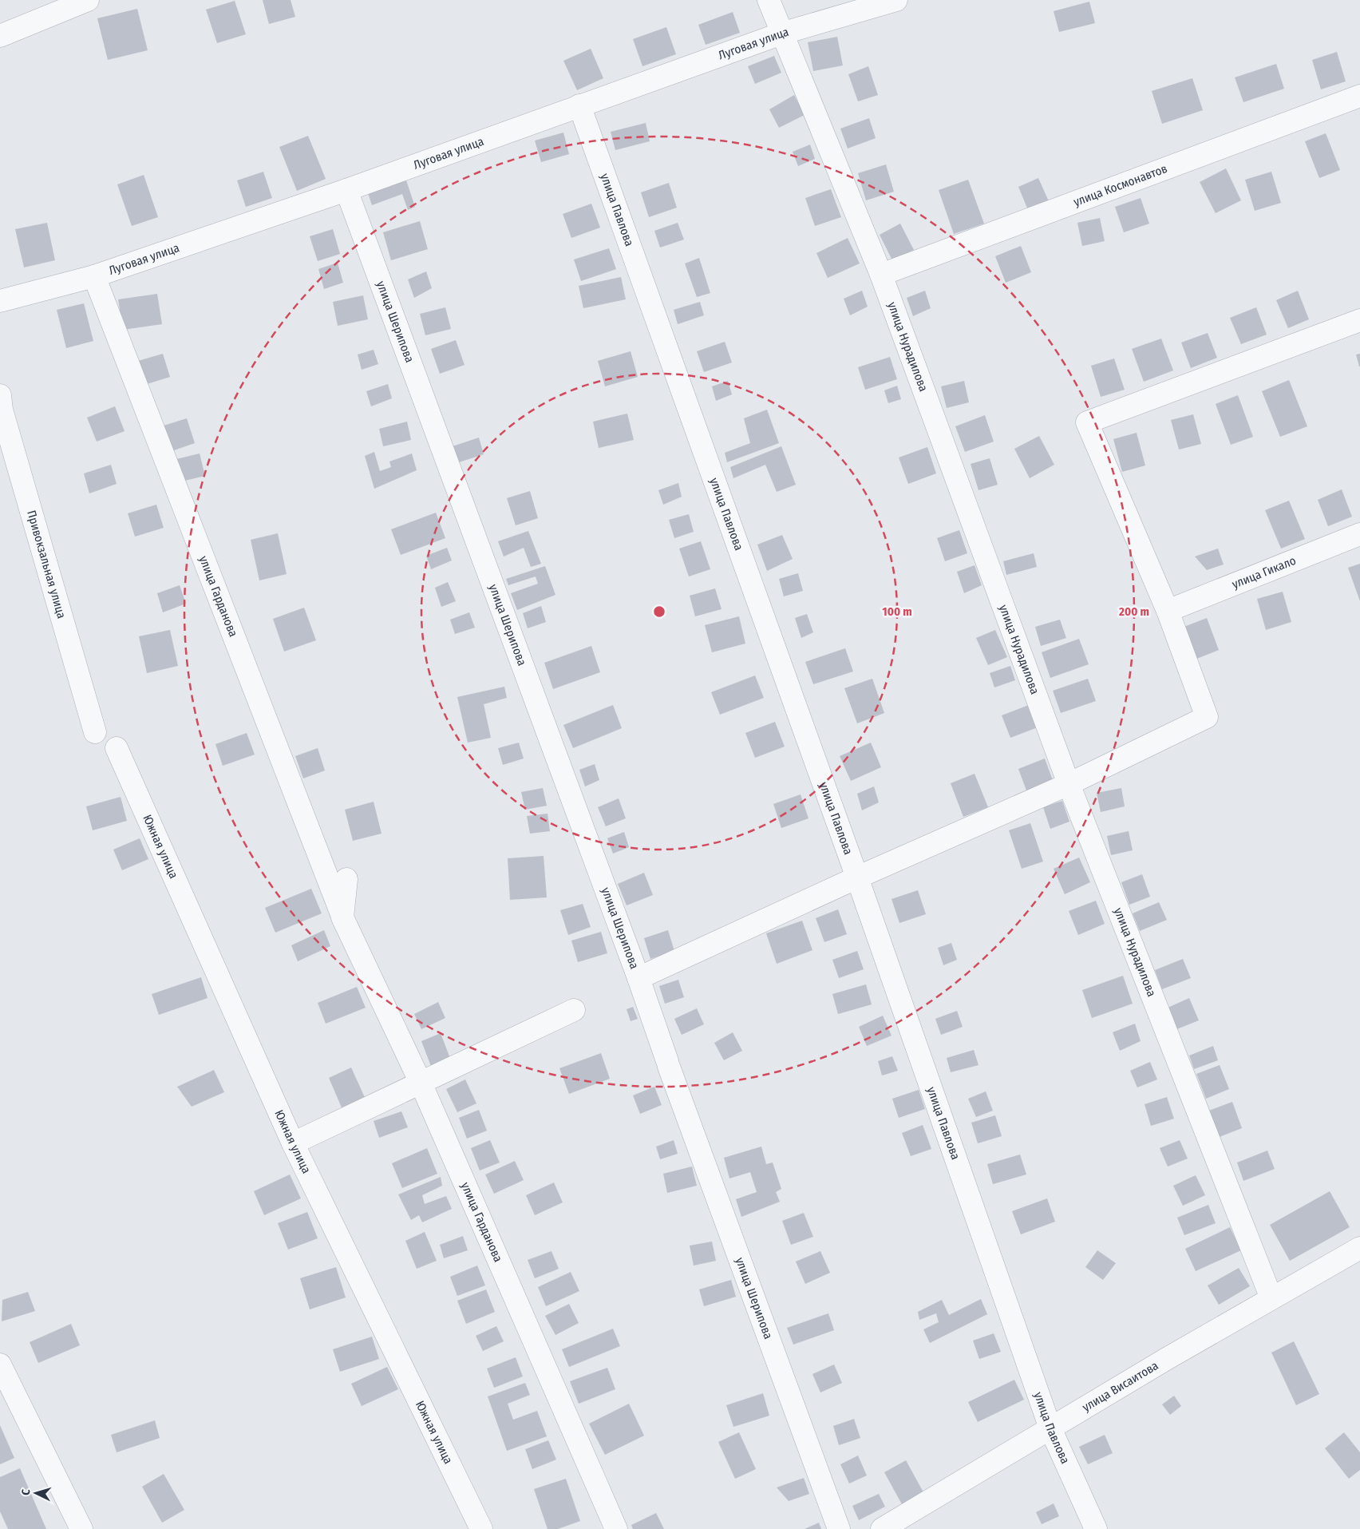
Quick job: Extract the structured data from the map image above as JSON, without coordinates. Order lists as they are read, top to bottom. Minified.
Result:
{"streets":{"street":["Луговая улица","улица Космонавтов","улица Павлова","улица Шерипова","улица Нурадилова","Привокзальная улица","улица Гикало","улица Гарданова","Южная улица","улица Висаитова"]},"crossings":[["Луговая улица","улица Павлова"],["Луговая улица","улица Шерипова"],["Луговая улица","улица Нурадилова"],["Луговая улица","улица Гарданова"],["улица Космонавтов","улица Нурадилова"],["улица Павлова","улица Висаитова"],["улица Нурадилова","улица Висаитова"]],"north":"left","rings":["100 m","200 m"]}
